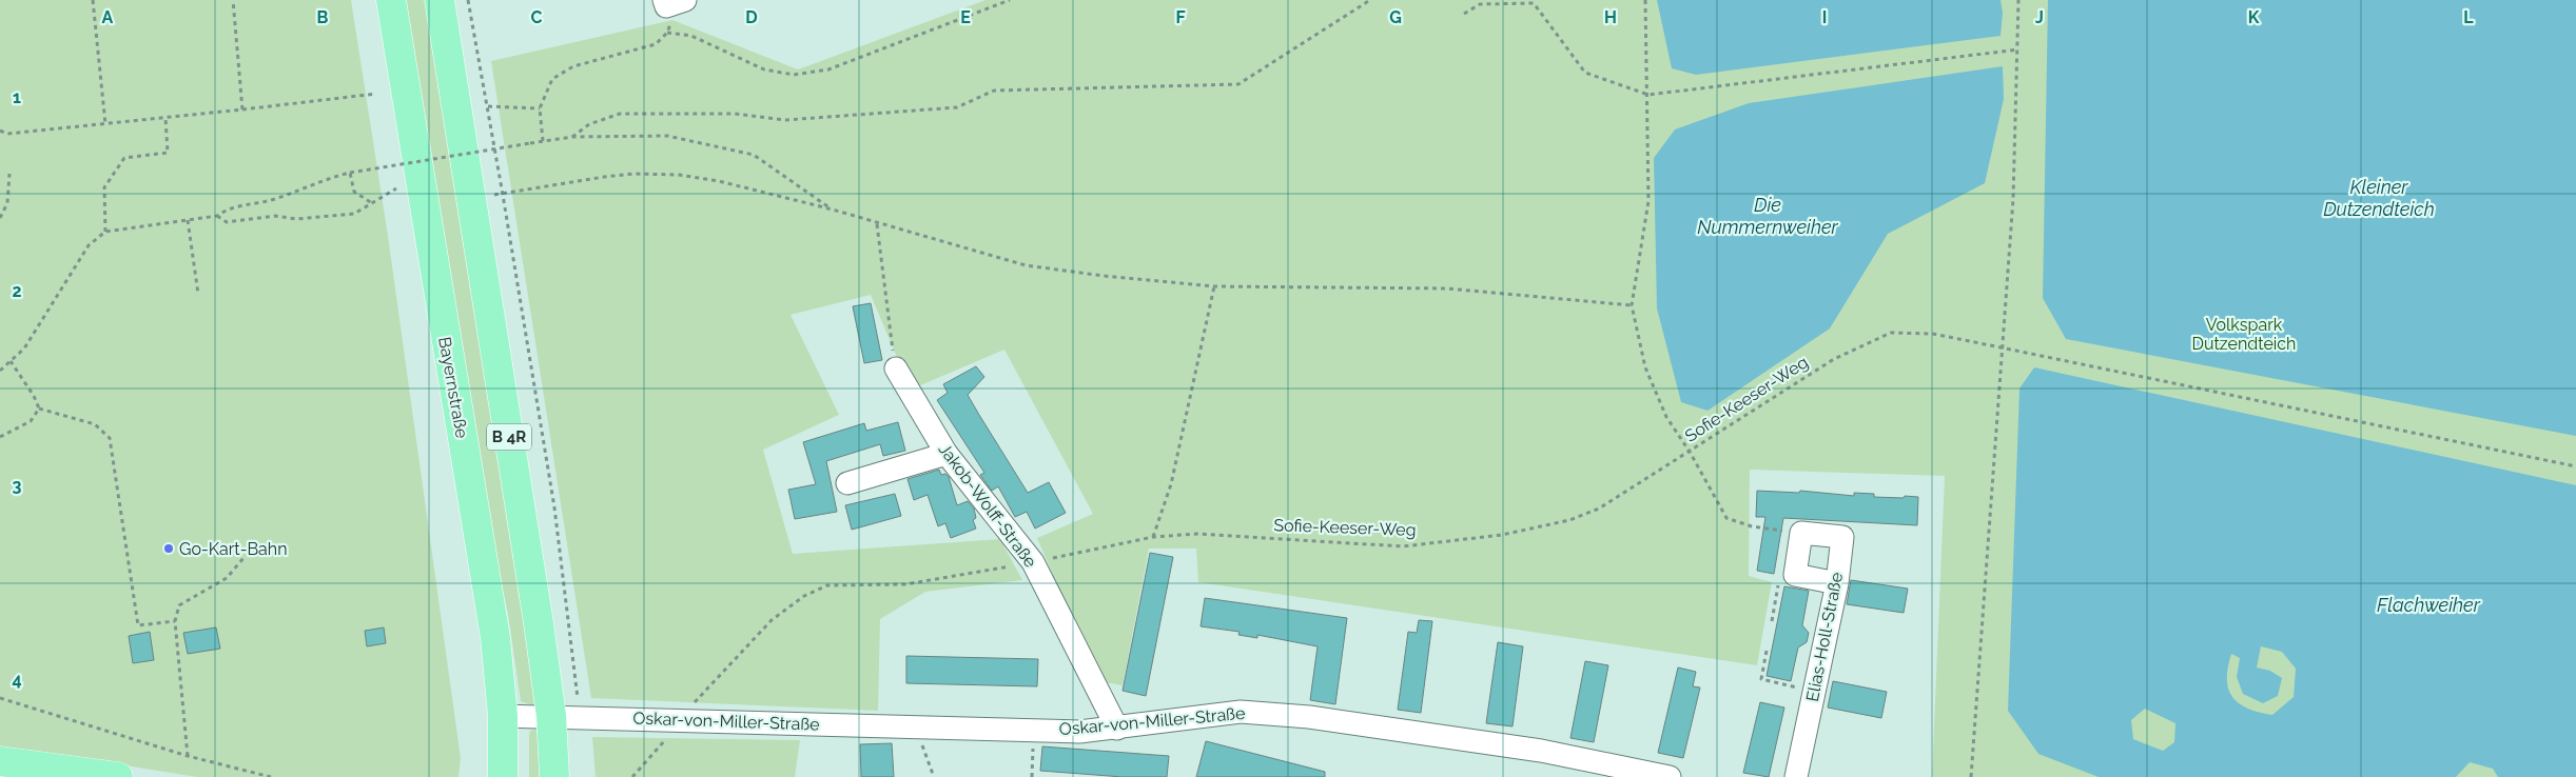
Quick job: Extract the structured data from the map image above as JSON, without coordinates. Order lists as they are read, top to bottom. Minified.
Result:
{"streets":{"main road":["Bayernstraße","B 4R"],"street":["Jakob-Wolff-Straße","Elias-Holl-Straße","Oskar-von-Miller-Straße"],"path":["Sofie-Keeser-Weg"]},"crossings":[["Bayernstraße","Oskar-von-Miller-Straße"],["Sofie-Keeser-Weg","Jakob-Wolff-Straße"],["B 4R","Oskar-von-Miller-Straße"],["Jakob-Wolff-Straße","Oskar-von-Miller-Straße"]],"water":["Kleiner Dutzendteich","Die Nummernweiher","Flachweiher"],"parks":["Volkspark Dutzendteich"],"places":["Go-Kart-Bahn"],"grid":{"columns":["A","B","C","D","E","F","G","H","I","J","K","L"],"rows":["1","2","3","4"]}}
